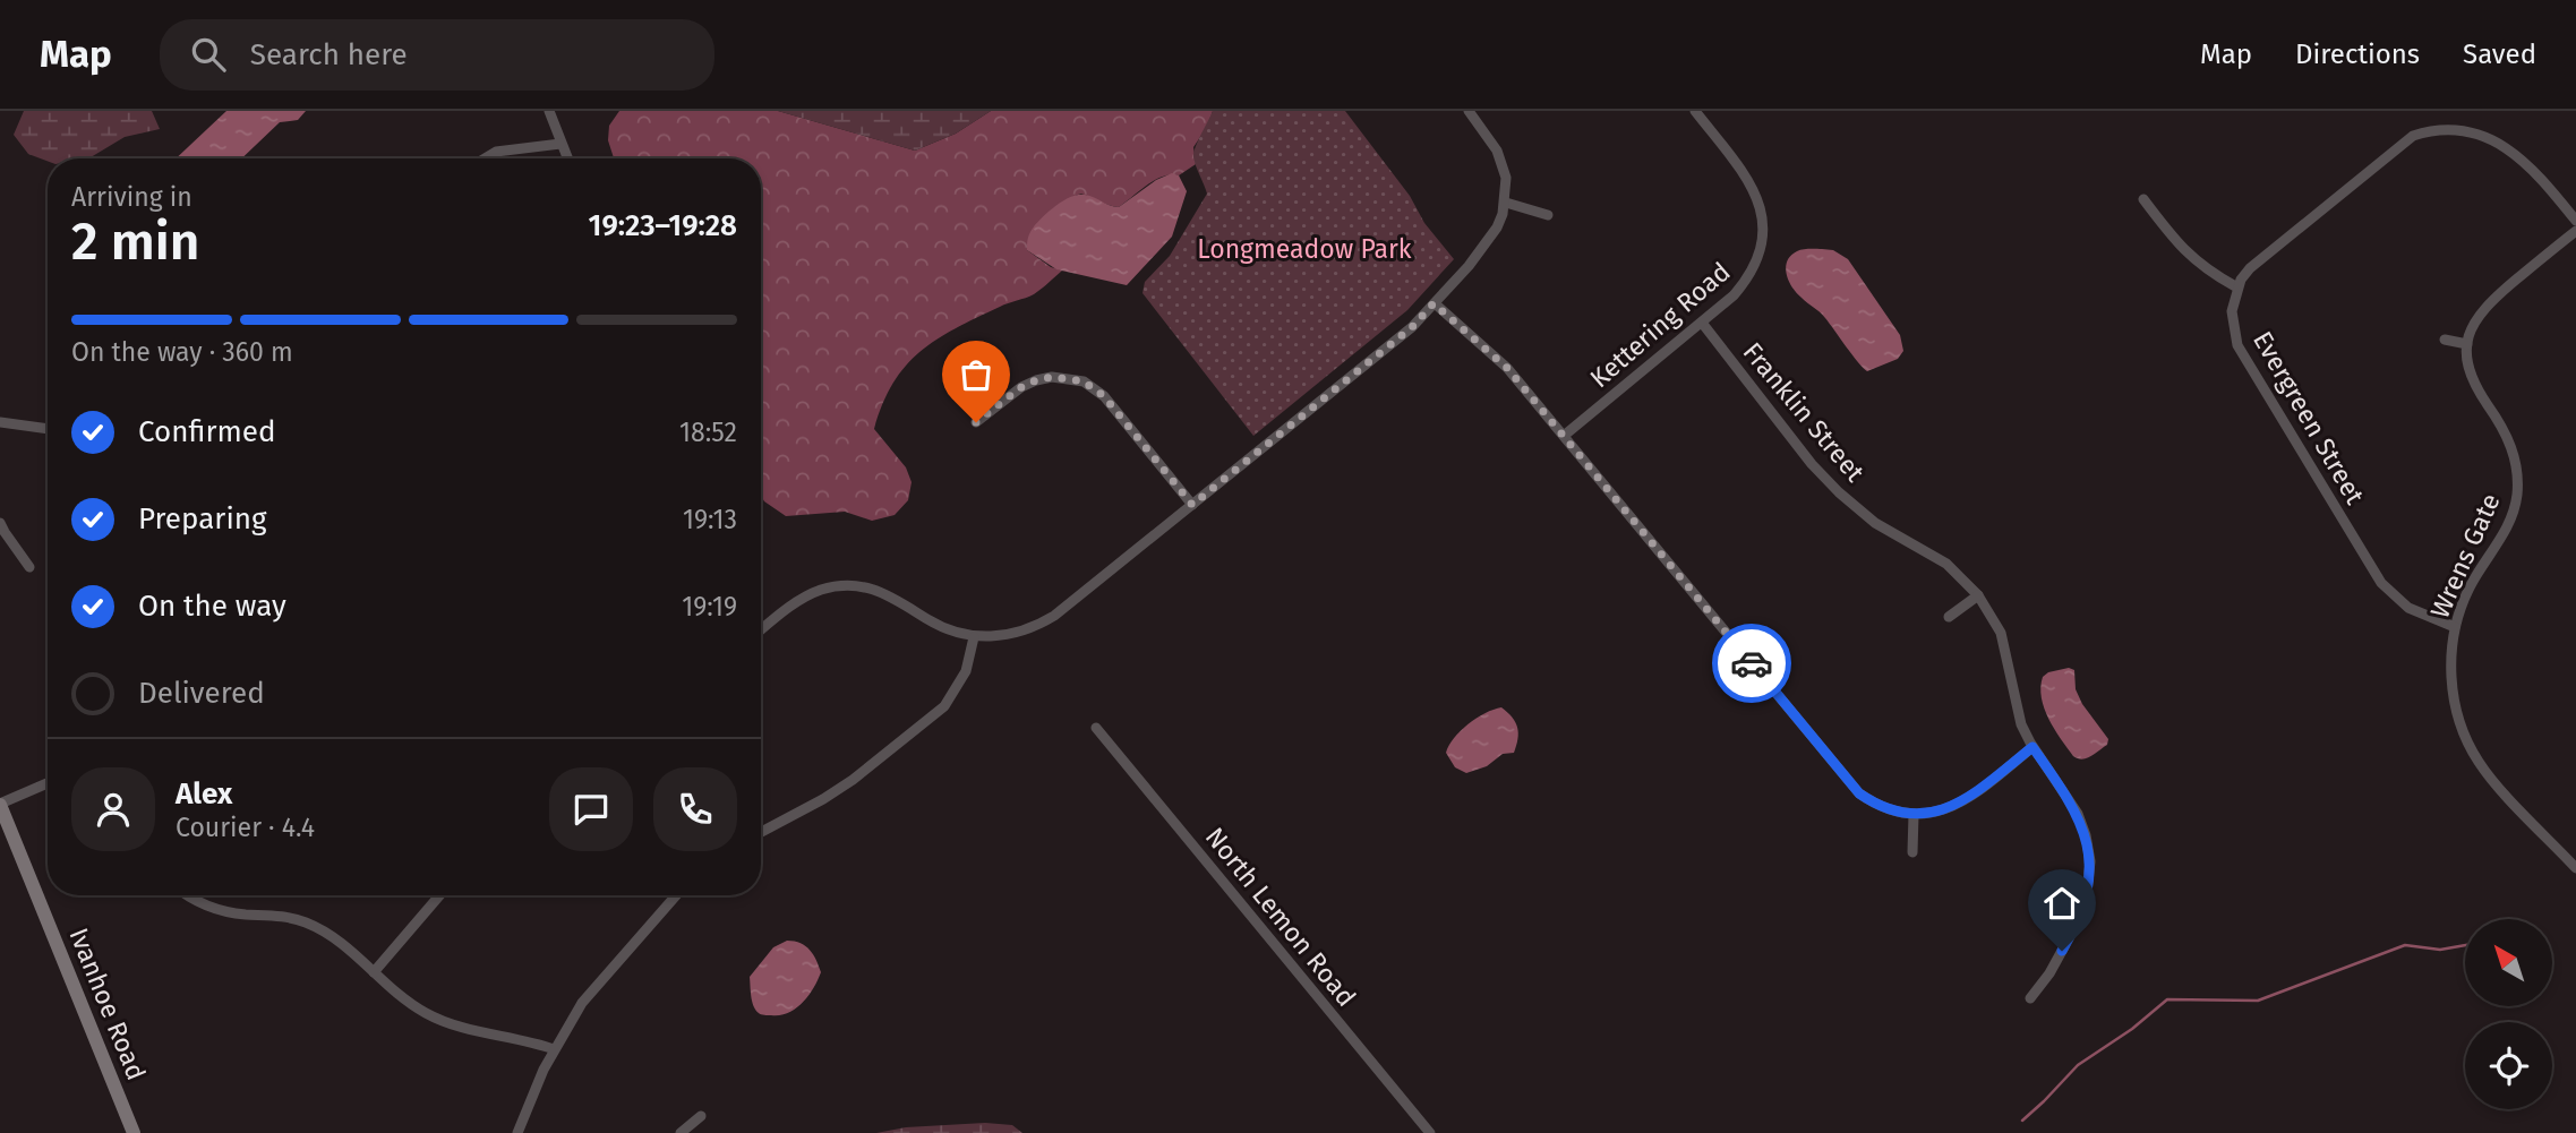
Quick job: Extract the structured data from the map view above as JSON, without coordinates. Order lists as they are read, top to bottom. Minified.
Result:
{"streets":{"main road":["Ivanhoe Road"],"street":["Kettering Road","Franklin Street","Evergreen Street","Wrens Gate","North Lemon Road"]},"crossings":[["Kettering Road","Franklin Street"],["Evergreen Street","Wrens Gate"]],"parks":["Longmeadow Park"],"north":"top left","page":{"header":"Map","search":"Search here","nav":["Map","Directions","Saved"],"heading":["2 min","Arriving in","19:23–19:28"],"panel":["Alex","Courier · 4.4"],"bar":"On the way · 360 m","list":[["Confirmed","18:52"],["Preparing","19:13"],["On the way","19:19"],"Delivered"]}}
